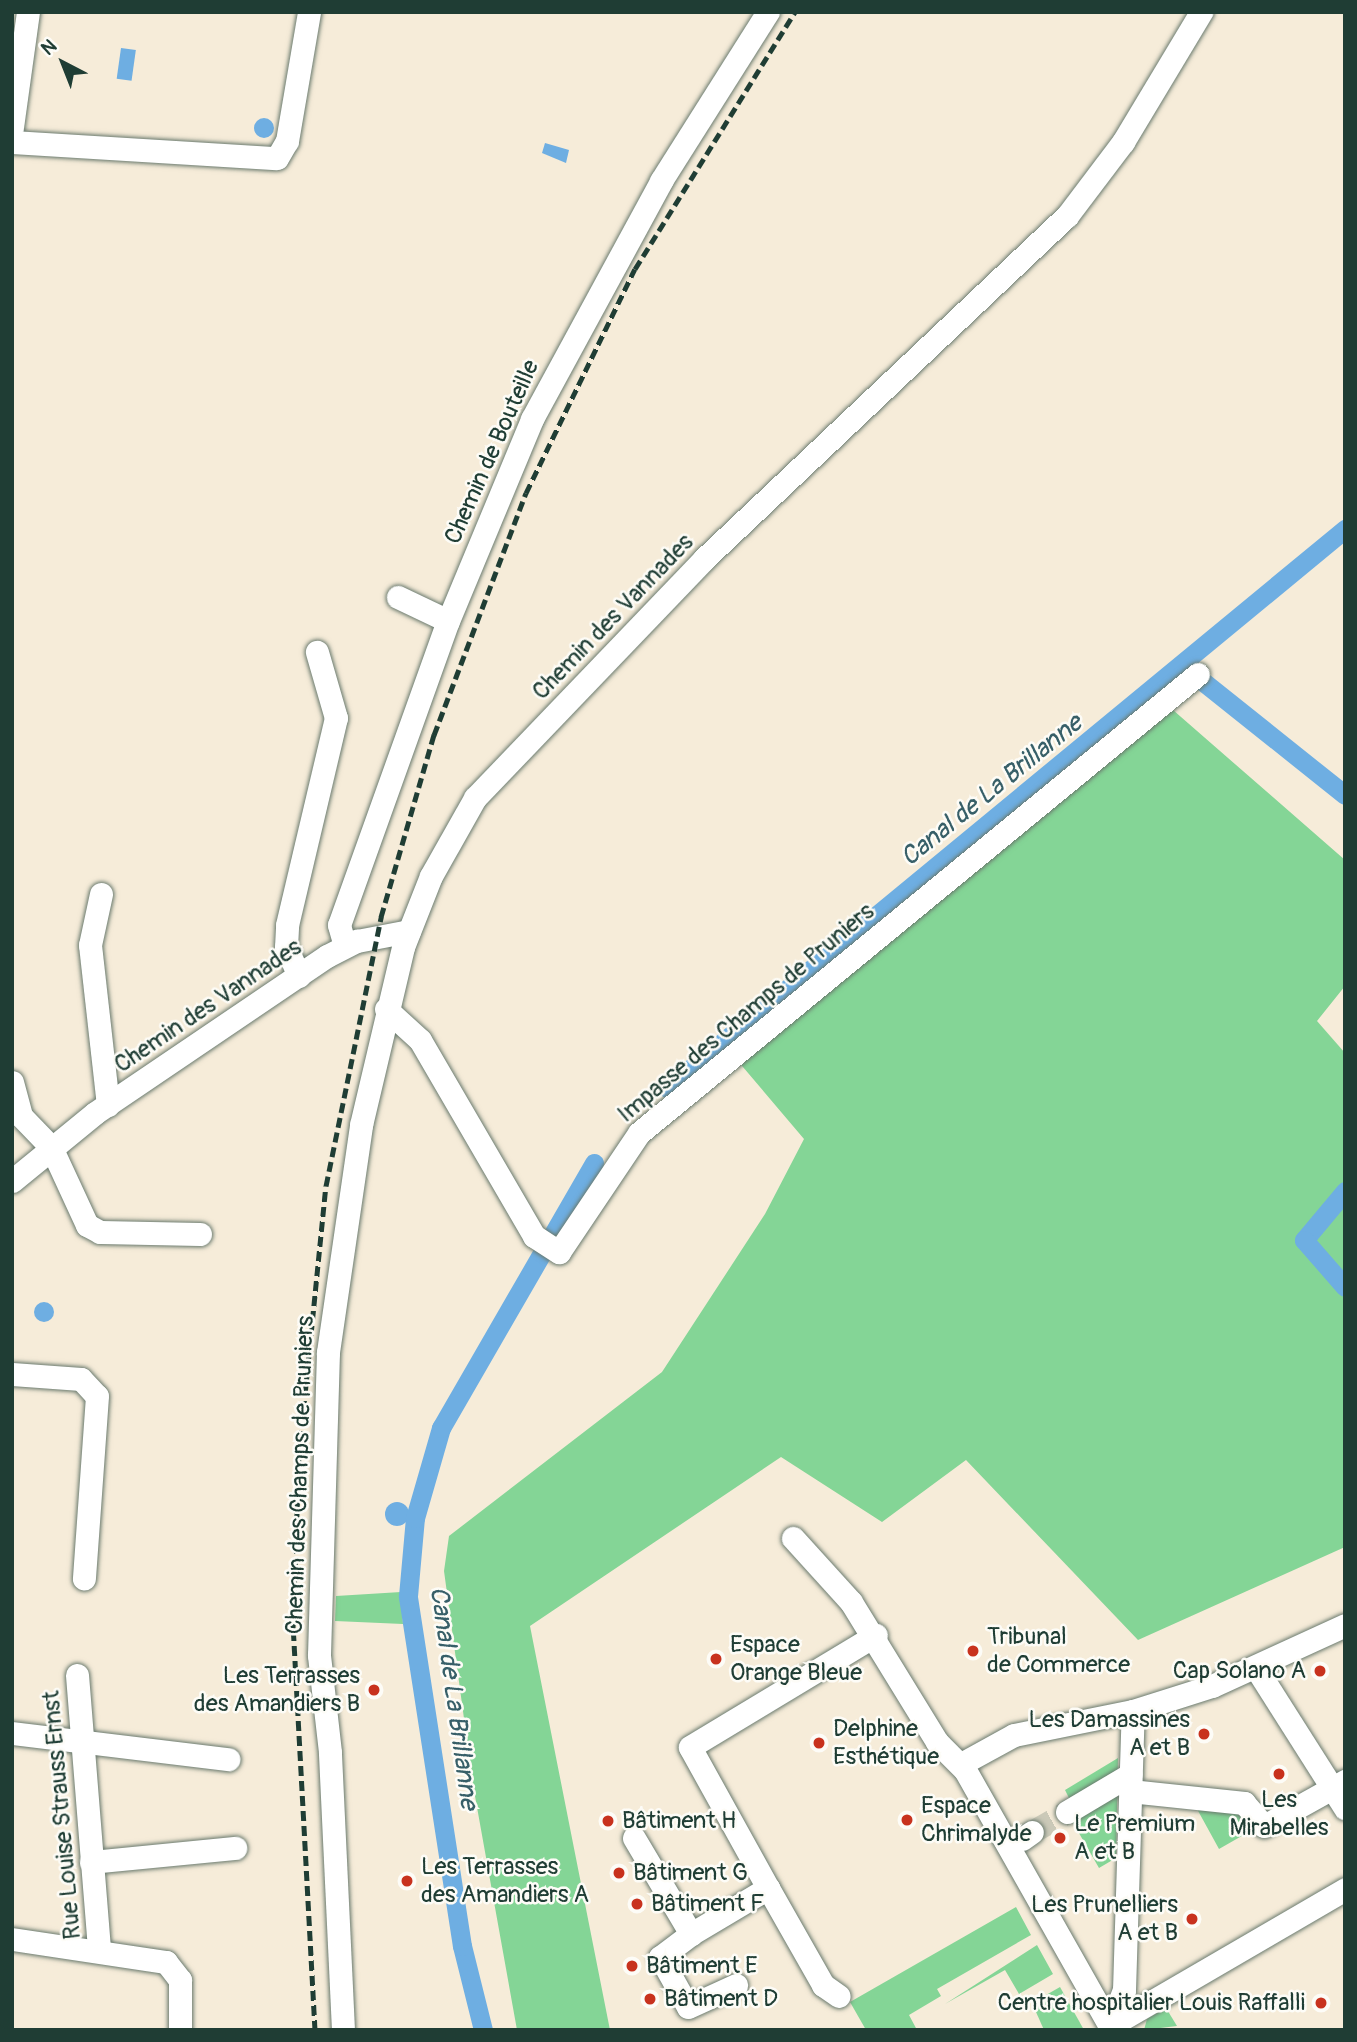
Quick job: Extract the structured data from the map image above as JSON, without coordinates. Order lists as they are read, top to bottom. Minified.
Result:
{"streets":{"street":["Chemin de Bouteille","Chemin des Vannades","Impasse des Champs de Pruniers","Chemin des Champs de Pruniers","Rue Louise Strauss Ernst"]},"crossings":[["Chemin de Bouteille","Chemin des Vannades"],["Chemin des Vannades","Chemin des Champs de Pruniers"],["Impasse des Champs de Pruniers","Chemin des Champs de Pruniers"]],"water":["Canal de La Brillanne"],"places":["Tribunal de Commerce","Espace Orange Bleue","Cap Solano A","Les Terrasses des Amandiers B","Les Damassines A et B","Delphine Esthétique","Les Mirabelles","Espace Chrimalyde","Bâtiment H","Le Premium A et B","Bâtiment G","Les Terrasses des Amandiers A","Bâtiment F","Les Prunelliers A et B","Bâtiment E","Bâtiment D","Centre hospitalier Louis Raffalli"],"north":"top left"}
